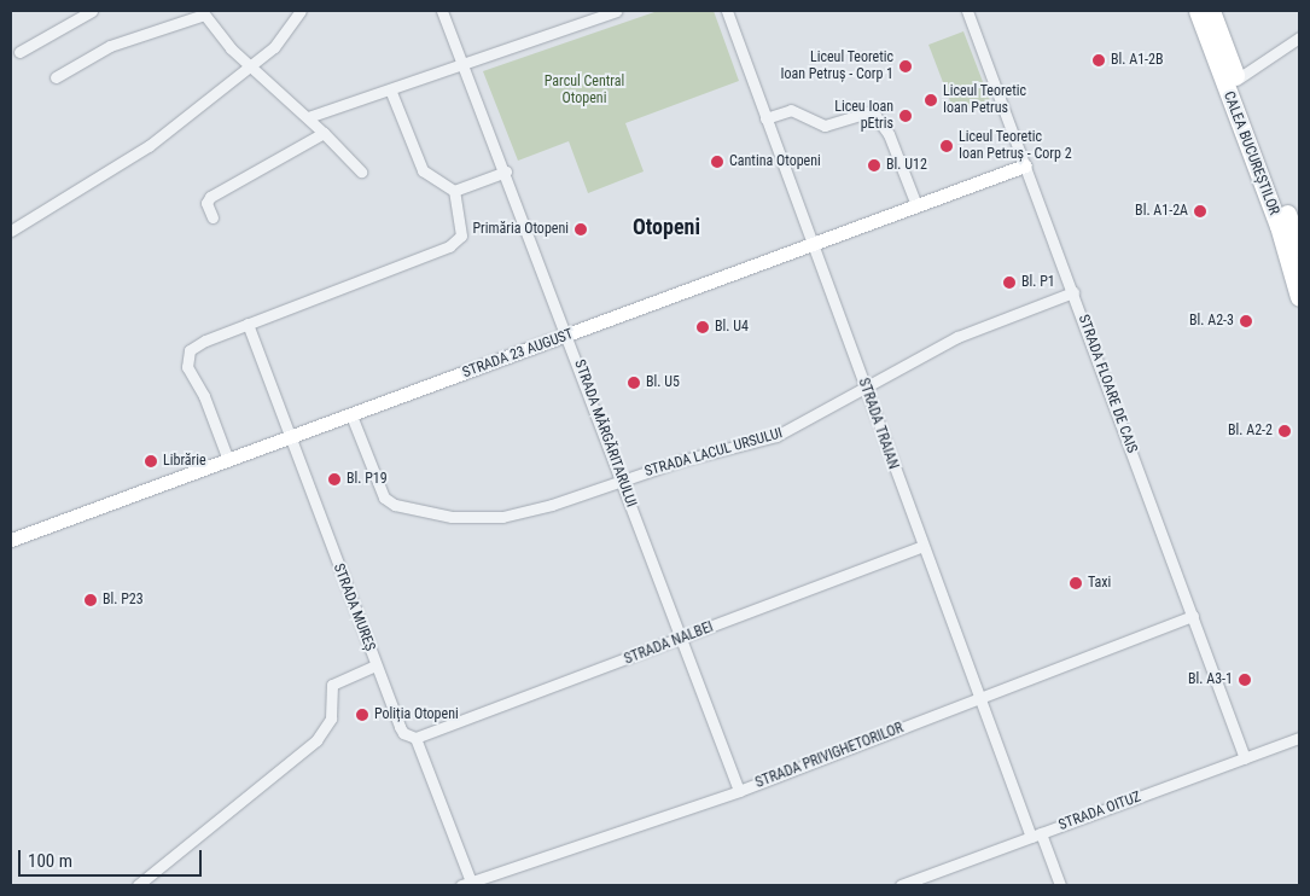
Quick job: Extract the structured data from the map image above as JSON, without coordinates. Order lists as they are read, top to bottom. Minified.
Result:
{"streets":{"highway":["CALEA BUCUREȘTILOR"],"main road":["STRADA 23 AUGUST"],"street":["STRADA FLOARE DE CAIS","STRADA TRAIAN","STRADA MĂRGĂRITARULUI","STRADA LACUL URSULUI","STRADA MUREȘ","STRADA NALBEI","STRADA PRIVIGHETORILOR","STRADA OITUZ"]},"crossings":[["STRADA 23 AUGUST","STRADA FLOARE DE CAIS"],["STRADA 23 AUGUST","STRADA TRAIAN"],["STRADA 23 AUGUST","STRADA MĂRGĂRITARULUI"],["STRADA 23 AUGUST","STRADA LACUL URSULUI"],["STRADA 23 AUGUST","STRADA MUREȘ"],["STRADA FLOARE DE CAIS","STRADA LACUL URSULUI"],["STRADA FLOARE DE CAIS","STRADA PRIVIGHETORILOR"],["STRADA FLOARE DE CAIS","STRADA OITUZ"],["STRADA TRAIAN","STRADA LACUL URSULUI"],["STRADA TRAIAN","STRADA NALBEI"],["STRADA TRAIAN","STRADA PRIVIGHETORILOR"],["STRADA TRAIAN","STRADA OITUZ"],["STRADA MĂRGĂRITARULUI","STRADA LACUL URSULUI"],["STRADA MĂRGĂRITARULUI","STRADA NALBEI"],["STRADA MĂRGĂRITARULUI","STRADA PRIVIGHETORILOR"],["STRADA MUREȘ","STRADA NALBEI"],["STRADA MUREȘ","STRADA PRIVIGHETORILOR"]],"districts":["Otopeni"],"parks":["Parcul Central Otopeni"],"places":["Bl. A1-2B","Liceul Teoretic Ioan Petruș - Corp 1","Liceul Teoretic Ioan Petrus","Liceu Ioan pEtris","Liceul Teoretic Ioan Petruș - Corp 2","Cantina Otopeni","Bl. U12","Bl. A1-2A","Primăria Otopeni","Bl. P1","Bl. A2-3","Bl. U4","Bl. U5","Bl. A2-2","Librărie","Bl. P19","Taxi","Bl. P23","Bl. A3-1","Poliția Otopeni"],"scale_bar":"100 m"}
